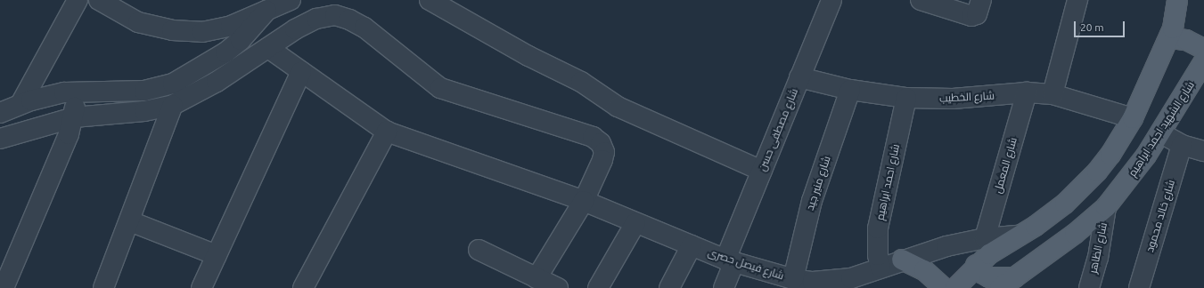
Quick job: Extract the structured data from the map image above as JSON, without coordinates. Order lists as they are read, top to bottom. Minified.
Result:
{"streets":{"main road":["شارع الشهيد احمد ابراهيم"],"street":["شارع الخطيب","شارع مصطفى حسن","شارع المعمل","شارع احمد ابراهيم","شارع منير جيد","شارع خالد محمود","شارع الظاهر","شارع فيصل حصرى"]},"crossings":[["شارع الخطيب","شارع مصطفى حسن"],["شارع الخطيب","شارع المعمل"],["شارع الخطيب","شارع احمد ابراهيم"],["شارع الخطيب","شارع منير جيد"],["شارع الشهيد احمد ابراهيم","شارع الظاهر"],["شارع مصطفى حسن","شارع فيصل حصرى"],["شارع المعمل","شارع فيصل حصرى"],["شارع احمد ابراهيم","شارع فيصل حصرى"],["شارع منير جيد","شارع فيصل حصرى"]],"scale_bar":"20 m"}
